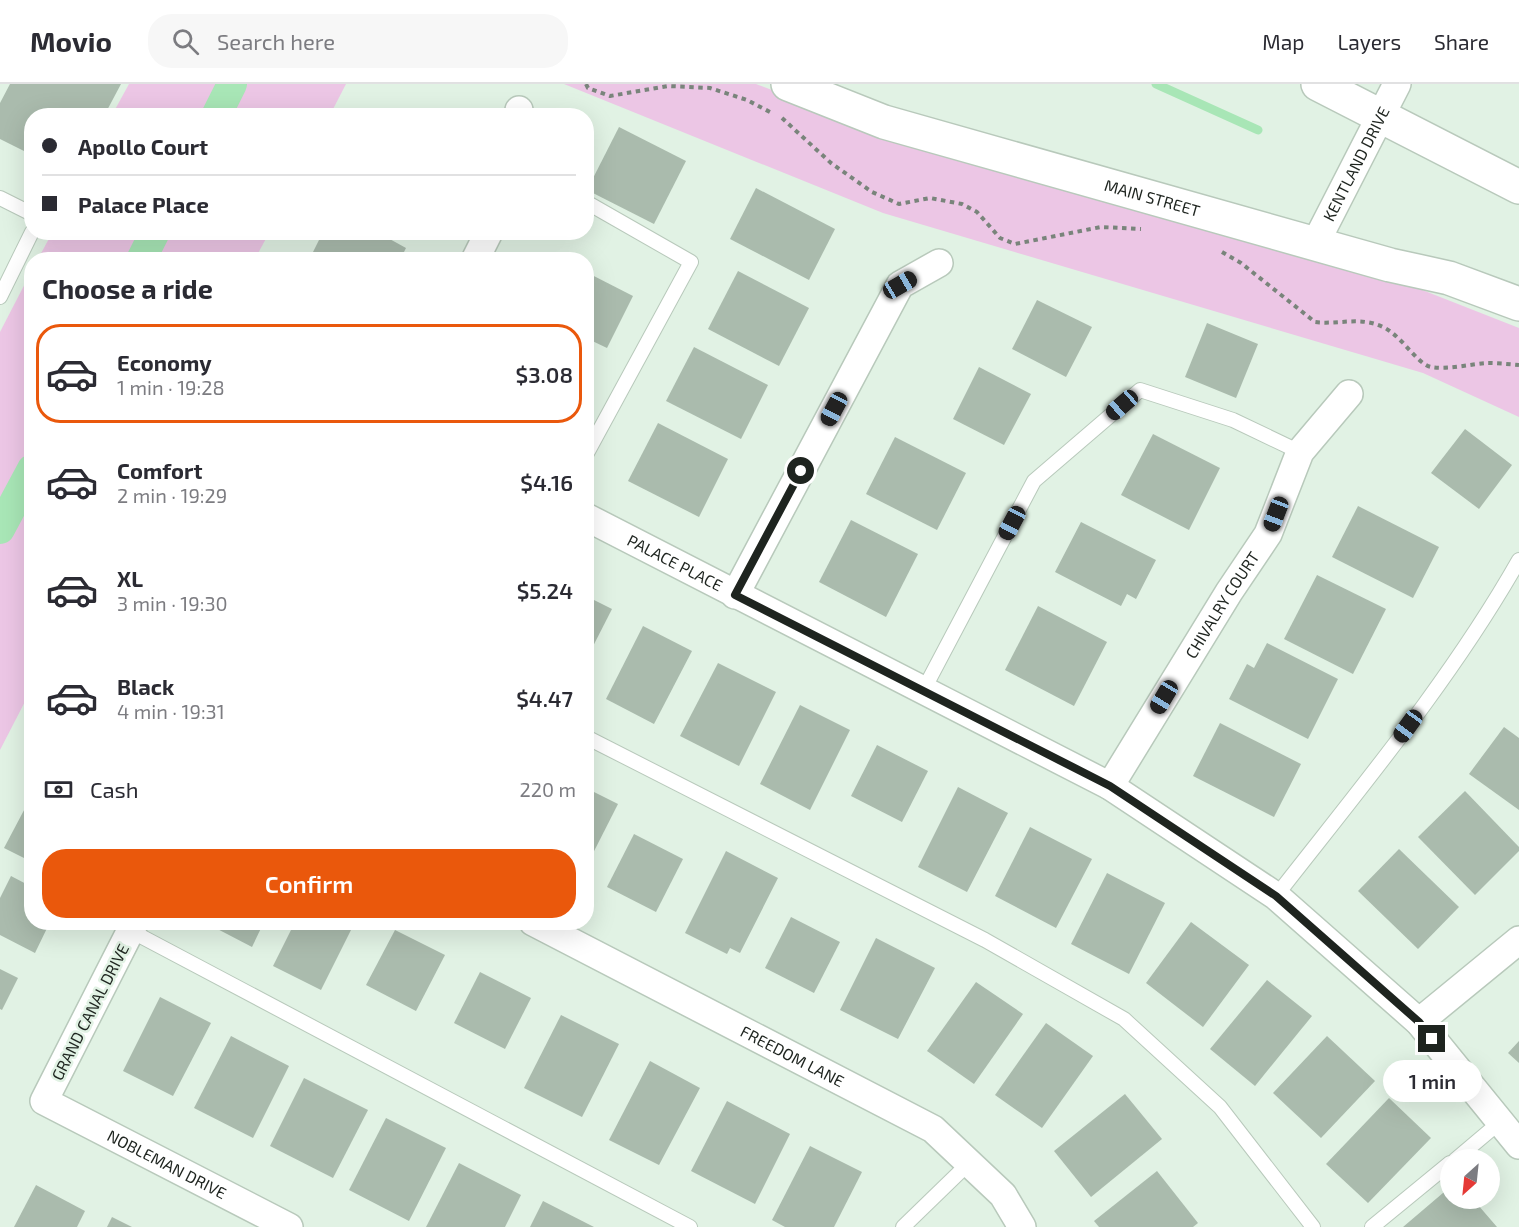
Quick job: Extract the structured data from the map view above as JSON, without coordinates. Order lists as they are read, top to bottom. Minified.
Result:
{"streets":{"main road":["MAIN STREET"],"street":["KENTLAND DRIVE","PALACE PLACE","CHIVALRY COURT","GRAND CANAL DRIVE","FREEDOM LANE","NOBLEMAN DRIVE"]},"crossings":[["KENTLAND DRIVE","MAIN STREET"],["PALACE PLACE","CHIVALRY COURT"],["GRAND CANAL DRIVE","NOBLEMAN DRIVE"]],"north":"bottom left","page":{"header":"Movio","search":"Search here","nav":["Map","Layers","Share"],"banner":["Apollo Court","Palace Place"],"heading":"Choose a ride","list":[{"name":"Economy","note":"1 min · 19:28","value":"$3.08"},{"name":"Comfort","note":"2 min · 19:29","value":"$4.16"},{"name":"XL","note":"3 min · 19:30","value":"$5.24"},{"name":"Black","note":"4 min · 19:31","value":"$4.47"}],"pay":["Cash","220 m"],"buttons":"Confirm","bubble":"1 min"}}
